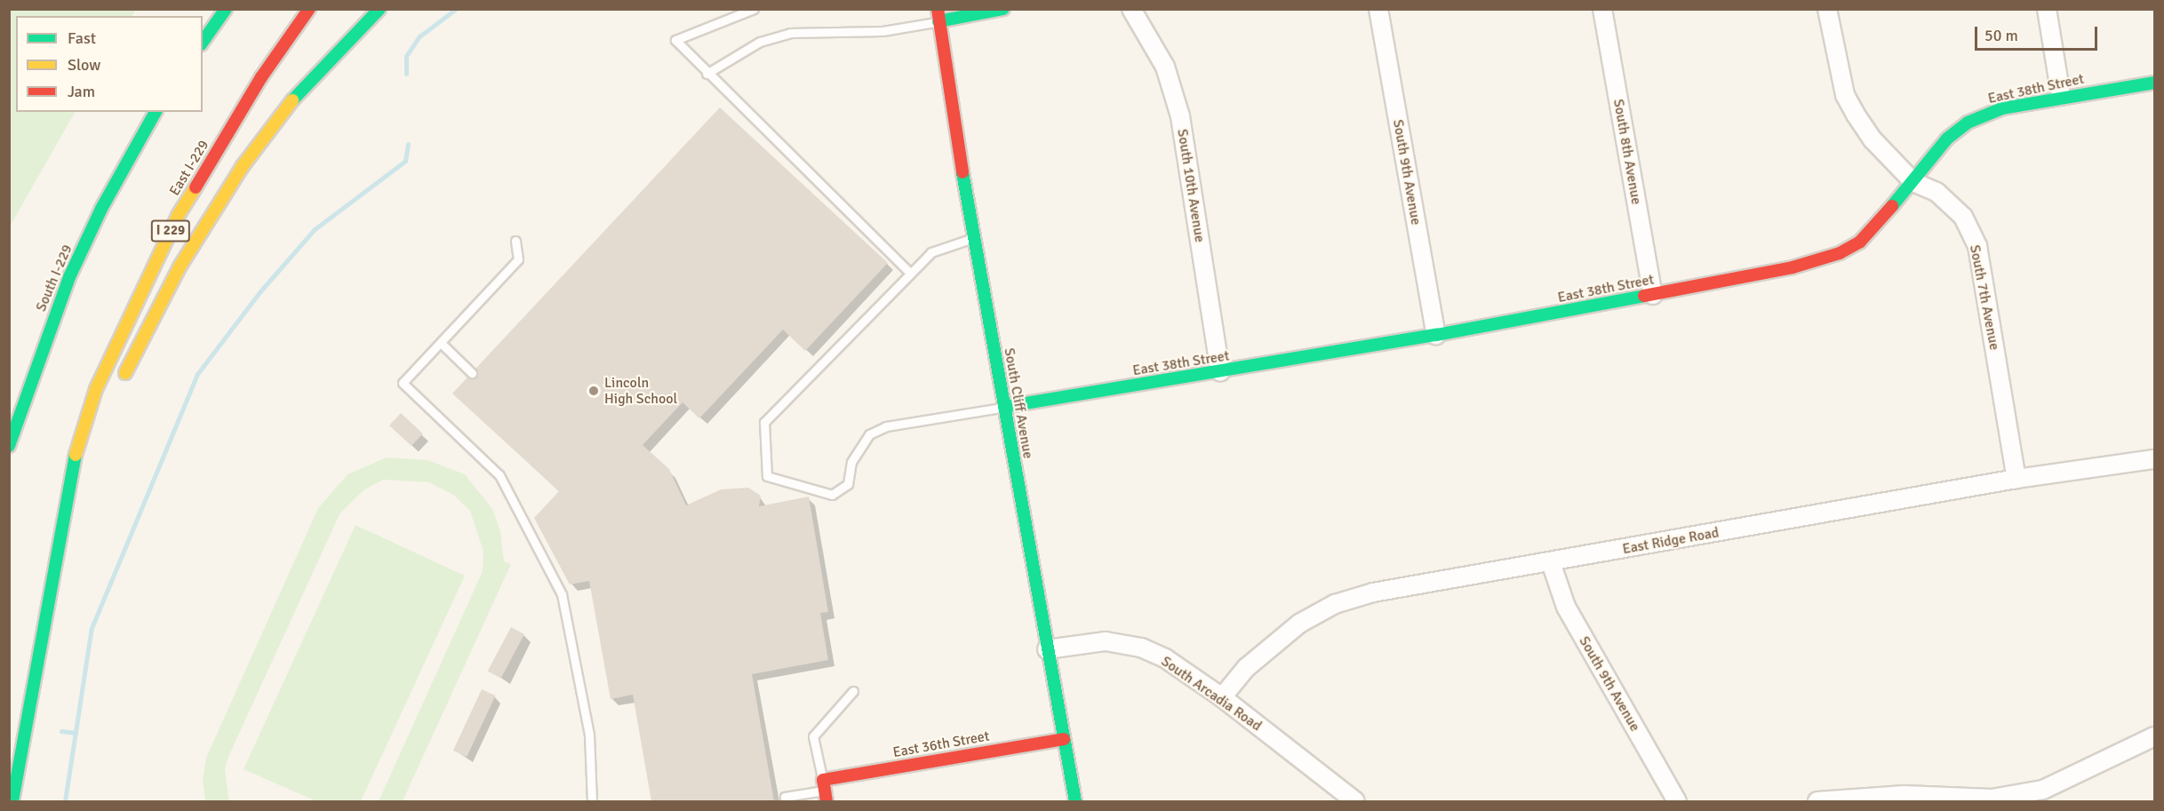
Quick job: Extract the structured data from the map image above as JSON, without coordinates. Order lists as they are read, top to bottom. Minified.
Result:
{"streets":{"main road":["East 38th Street","East I-229","I 229","South I-229","South Cliff Avenue","East 36th Street"],"street":["South 8th Avenue","South 9th Avenue","South 10th Avenue","South 7th Avenue","East Ridge Road","South Arcadia Road"]},"crossings":[["East 38th Street","South 8th Avenue"],["East 38th Street","South 9th Avenue"],["East 38th Street","South 10th Avenue"],["East 38th Street","South 7th Avenue"],["East 38th Street","South Cliff Avenue"],["East I-229","I 229"],["South 9th Avenue","East Ridge Road"],["South 7th Avenue","East Ridge Road"],["South Cliff Avenue","South Arcadia Road"],["South Cliff Avenue","East 36th Street"],["East Ridge Road","South Arcadia Road"]],"places":["Lincoln High School"],"legend":["Fast","Slow","Jam"],"scale_bar":"50 m"}
